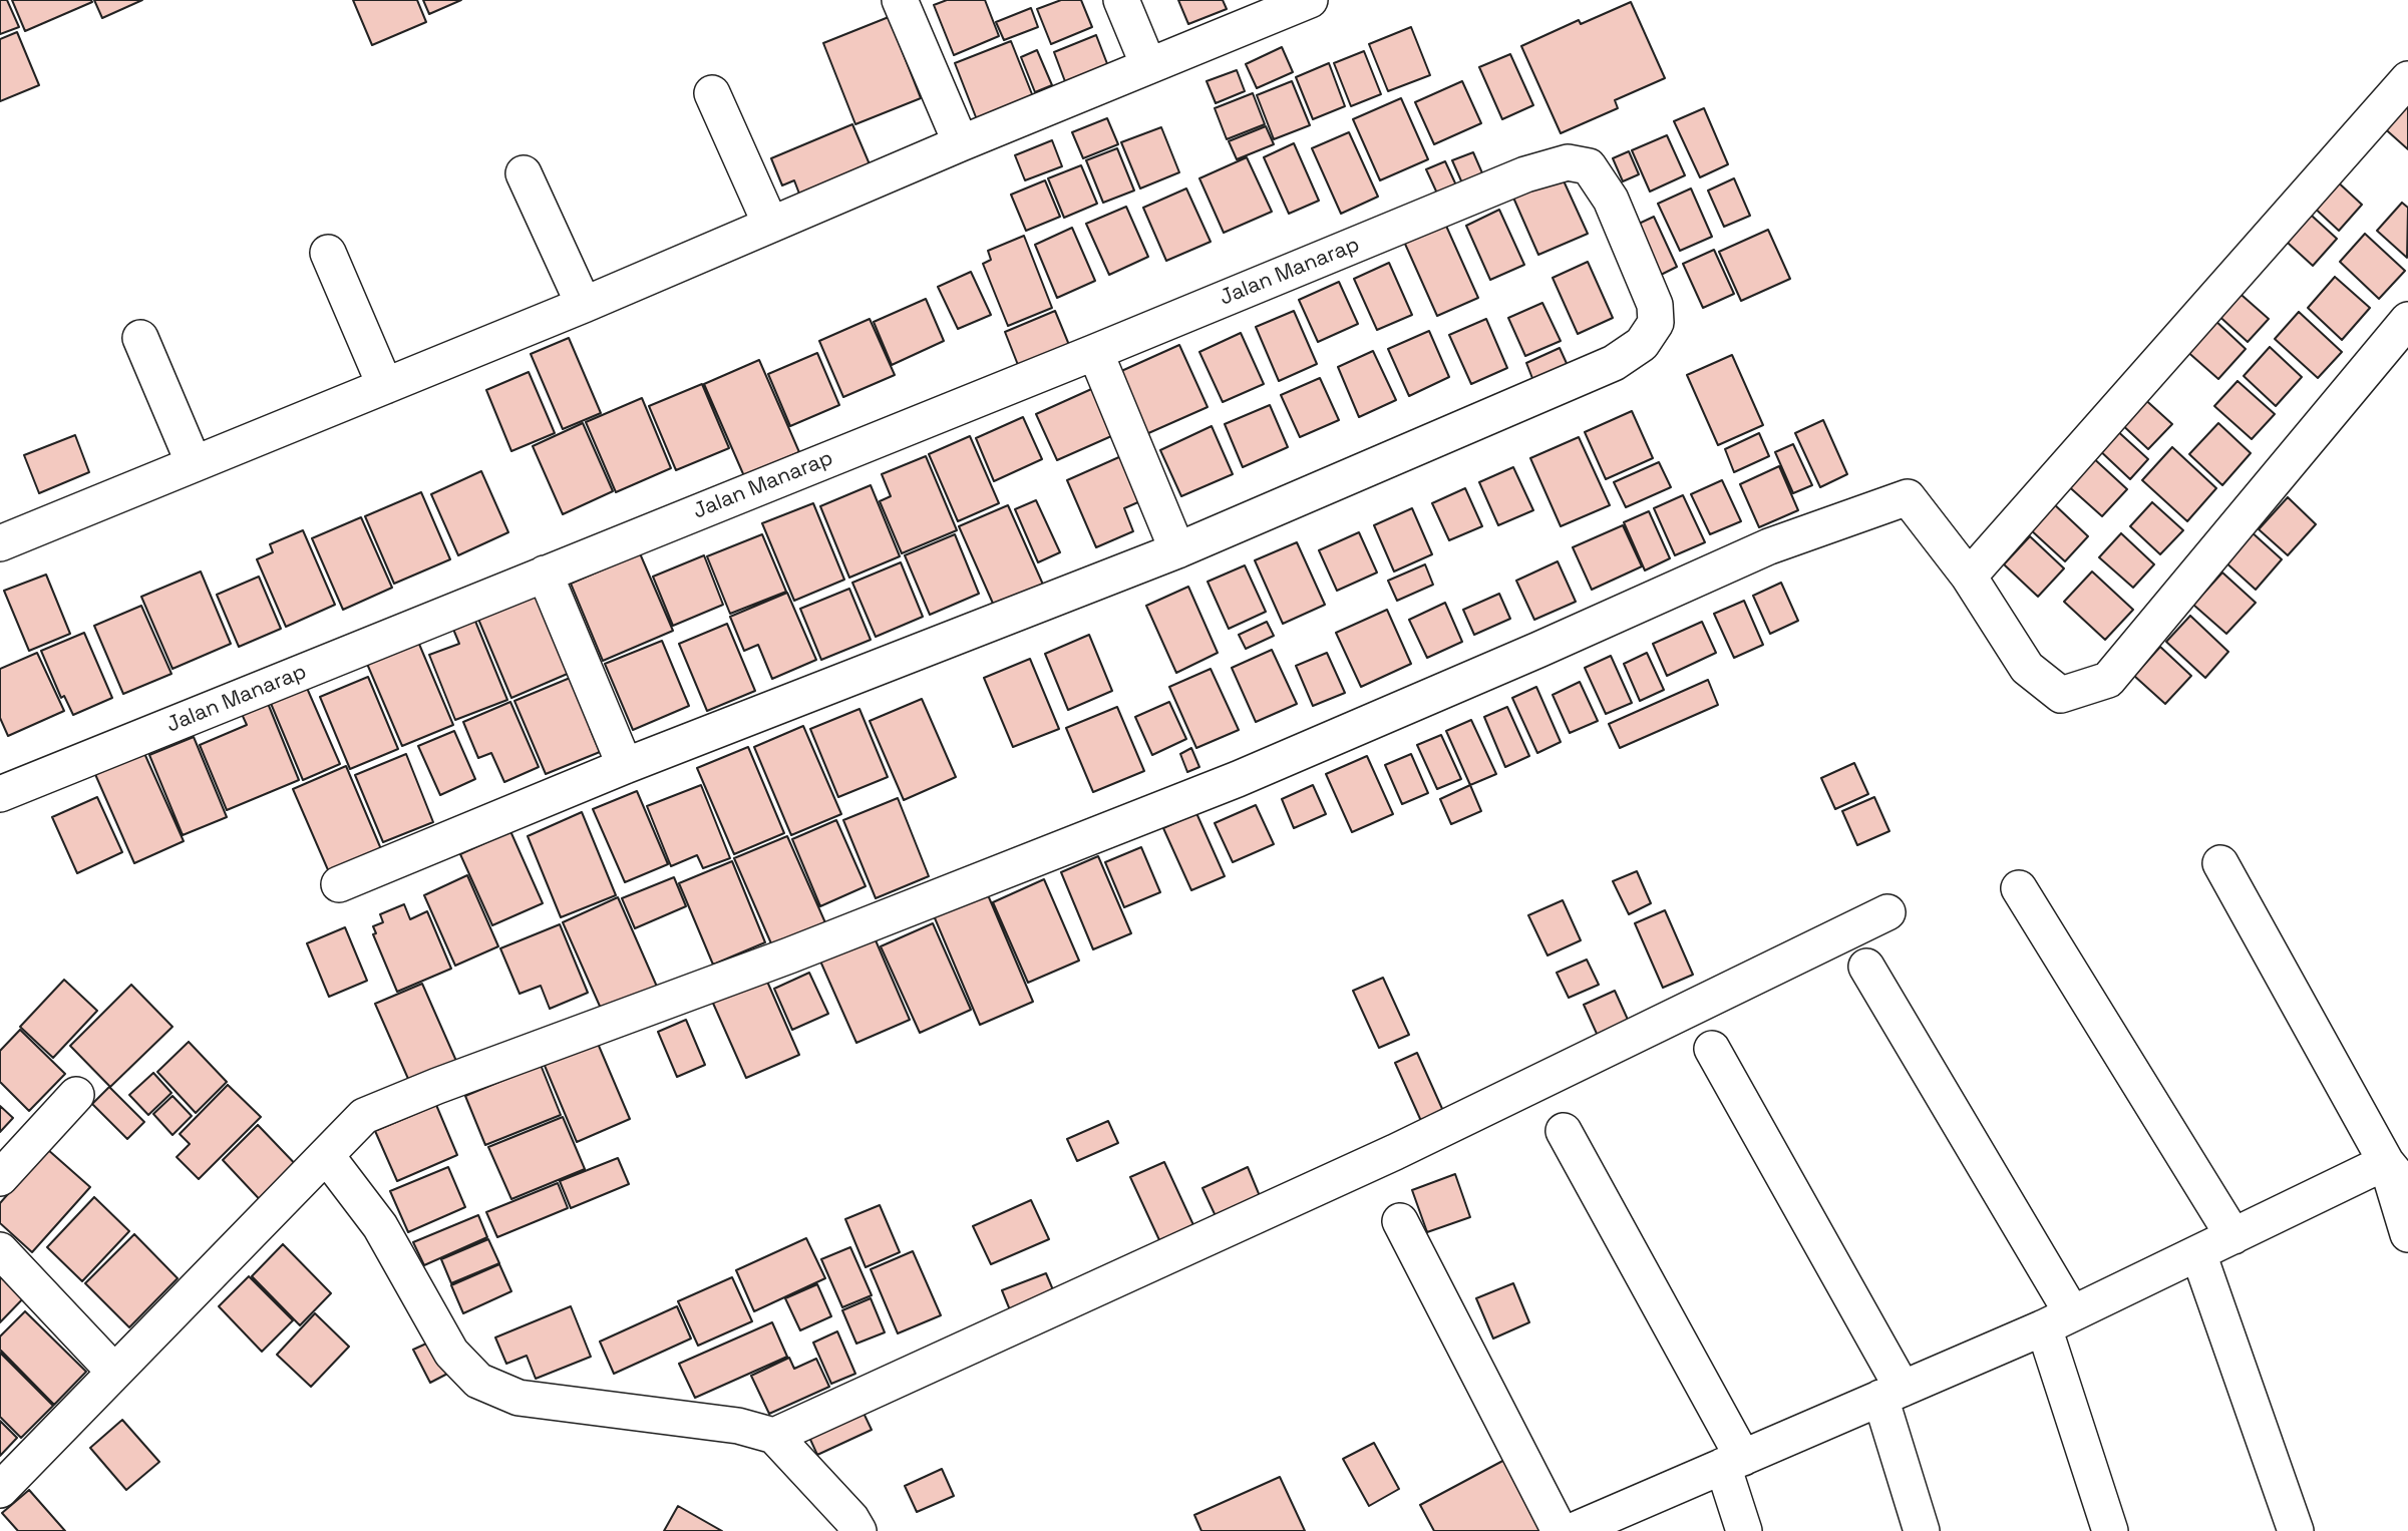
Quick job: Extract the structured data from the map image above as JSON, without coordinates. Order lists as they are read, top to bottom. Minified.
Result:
{"streets":{"street":["Jalan Manarap"]}}
